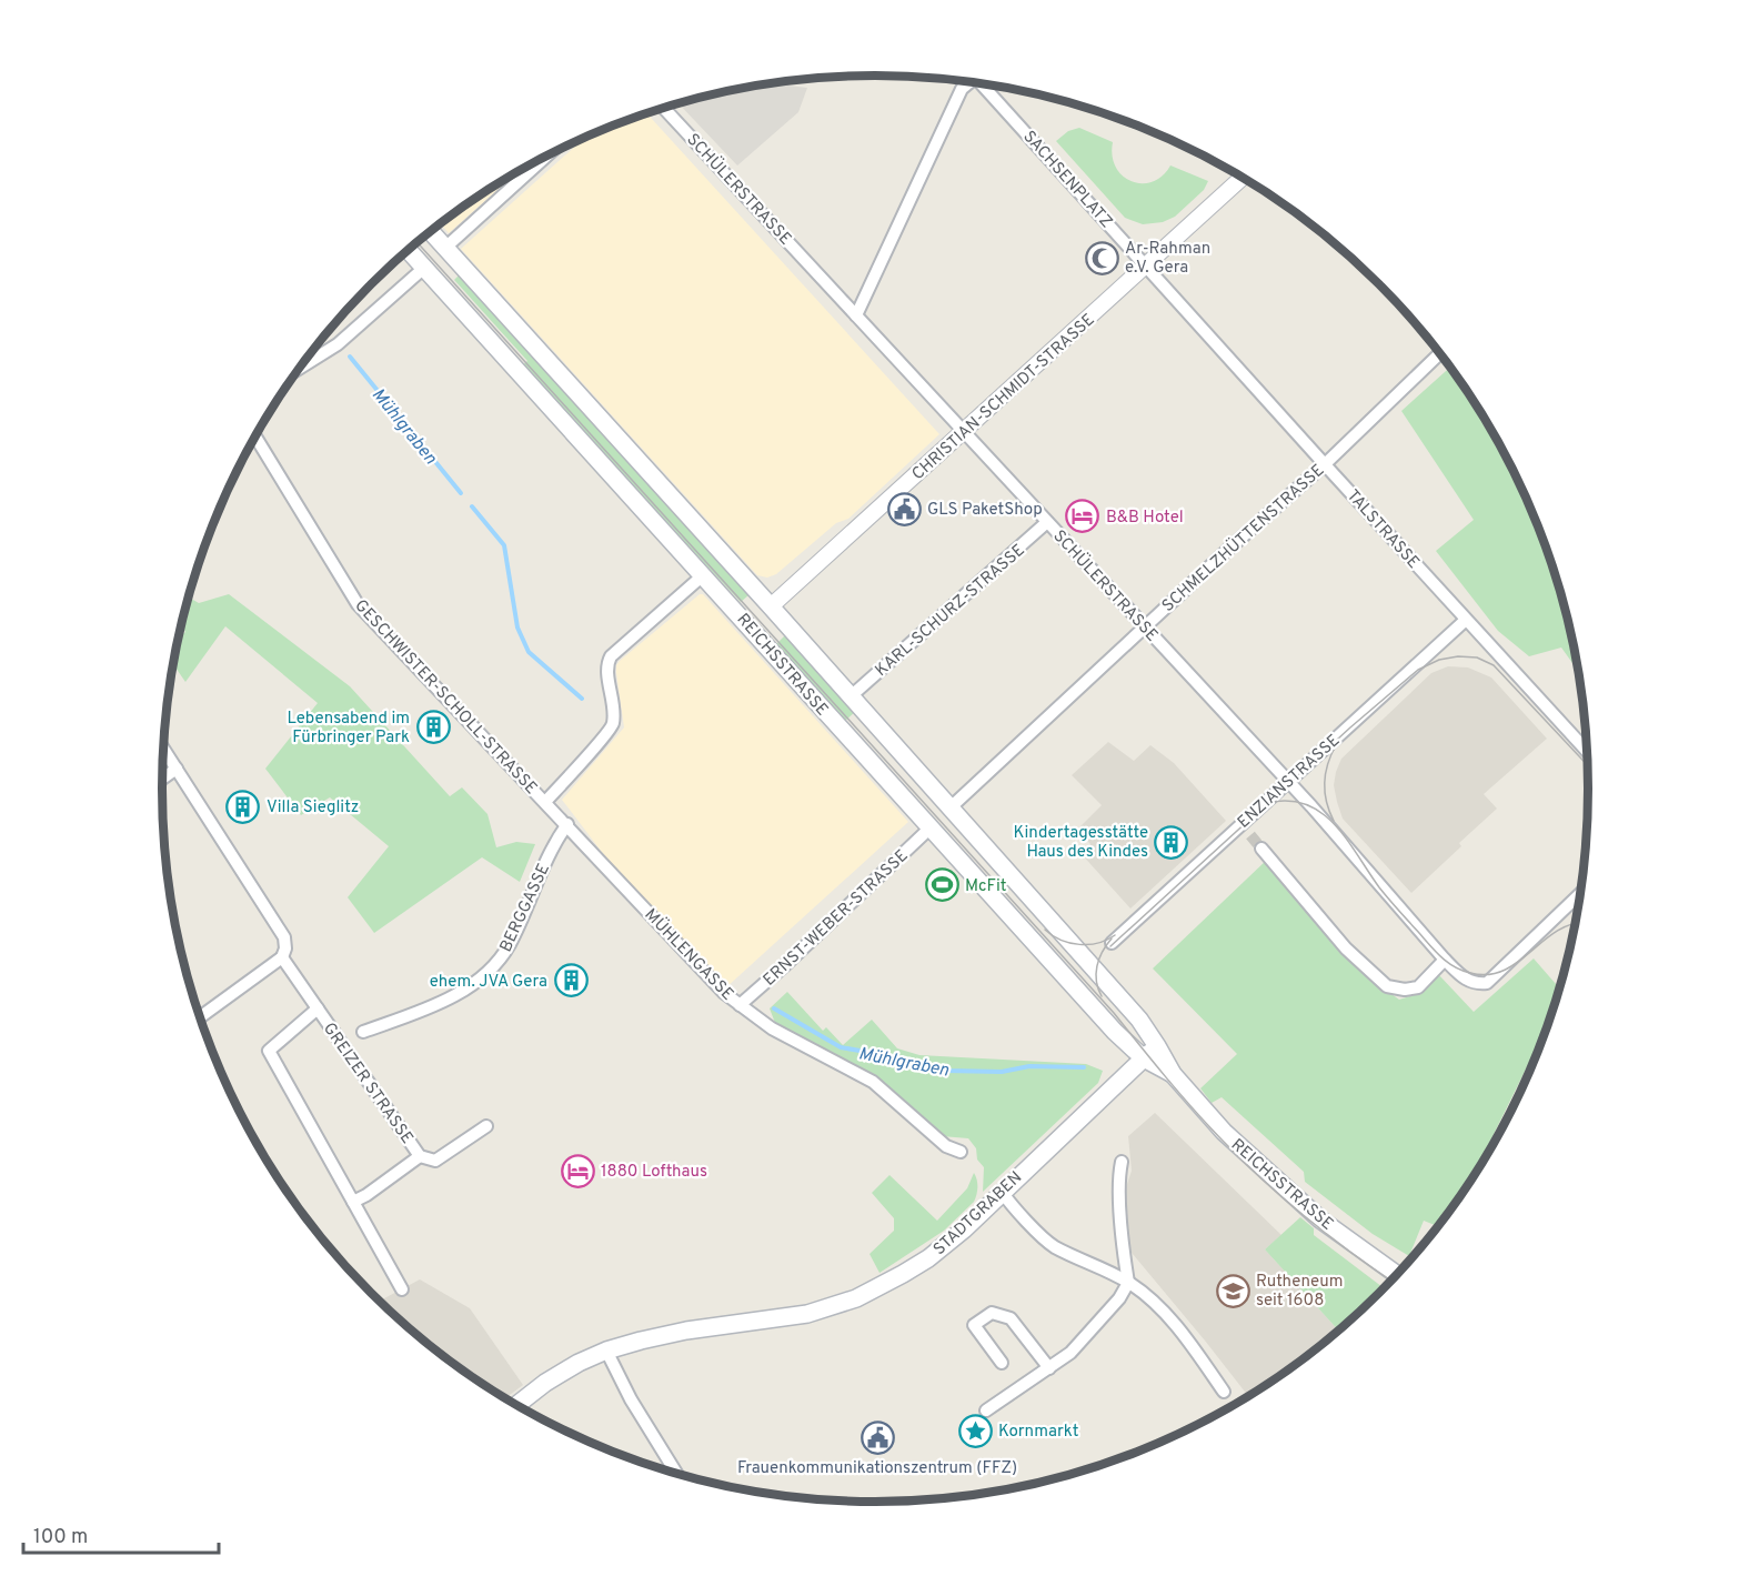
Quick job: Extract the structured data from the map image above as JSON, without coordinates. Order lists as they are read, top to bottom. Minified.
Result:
{"streets":{"main road":["REICHSSTRASSE","STADTGRABEN"],"street":["SACHSENPLATZ","SCHÜLERSTRASSE","CHRISTIAN-SCHMIDT-STRASSE","TALSTRASSE","SCHMELZHÜTTENSTRASSE","KARL-SCHURZ-STRASSE","GESCHWISTER-SCHOLL-STRASSE","ENZIANSTRASSE","BERGGASSE","ERNST-WEBER-STRASSE","MÜHLENGASSE","GREIZER STRASSE"]},"crossings":[["SACHSENPLATZ","CHRISTIAN-SCHMIDT-STRASSE"],["SACHSENPLATZ","TALSTRASSE"],["SCHÜLERSTRASSE","CHRISTIAN-SCHMIDT-STRASSE"],["SCHÜLERSTRASSE","SCHMELZHÜTTENSTRASSE"],["SCHÜLERSTRASSE","KARL-SCHURZ-STRASSE"],["SCHÜLERSTRASSE","ENZIANSTRASSE"],["CHRISTIAN-SCHMIDT-STRASSE","TALSTRASSE"],["CHRISTIAN-SCHMIDT-STRASSE","REICHSSTRASSE"],["TALSTRASSE","SCHMELZHÜTTENSTRASSE"],["TALSTRASSE","ENZIANSTRASSE"],["SCHMELZHÜTTENSTRASSE","REICHSSTRASSE"],["KARL-SCHURZ-STRASSE","REICHSSTRASSE"],["REICHSSTRASSE","ERNST-WEBER-STRASSE"],["REICHSSTRASSE","STADTGRABEN"],["GESCHWISTER-SCHOLL-STRASSE","BERGGASSE"],["GESCHWISTER-SCHOLL-STRASSE","MÜHLENGASSE"],["BERGGASSE","MÜHLENGASSE"],["ERNST-WEBER-STRASSE","MÜHLENGASSE"]],"water":["Mühlgraben"],"places":{"mosque":["Ar-Rahman e.V. Gera"],"public building":["GLS PaketShop","Frauenkommunikationszentrum (FFZ)"],"hotel":["B&B Hotel","1880 Lofthaus"],"building":["Lebensabend im Fürbringer Park","Villa Sieglitz","Kindertagesstätte Haus des Kindes","ehem. JVA Gera"],"sports":["McFit"],"school or university":["Rutheneum seit 1608"],"place":["Kornmarkt"]},"scale_bar":"100 m"}
